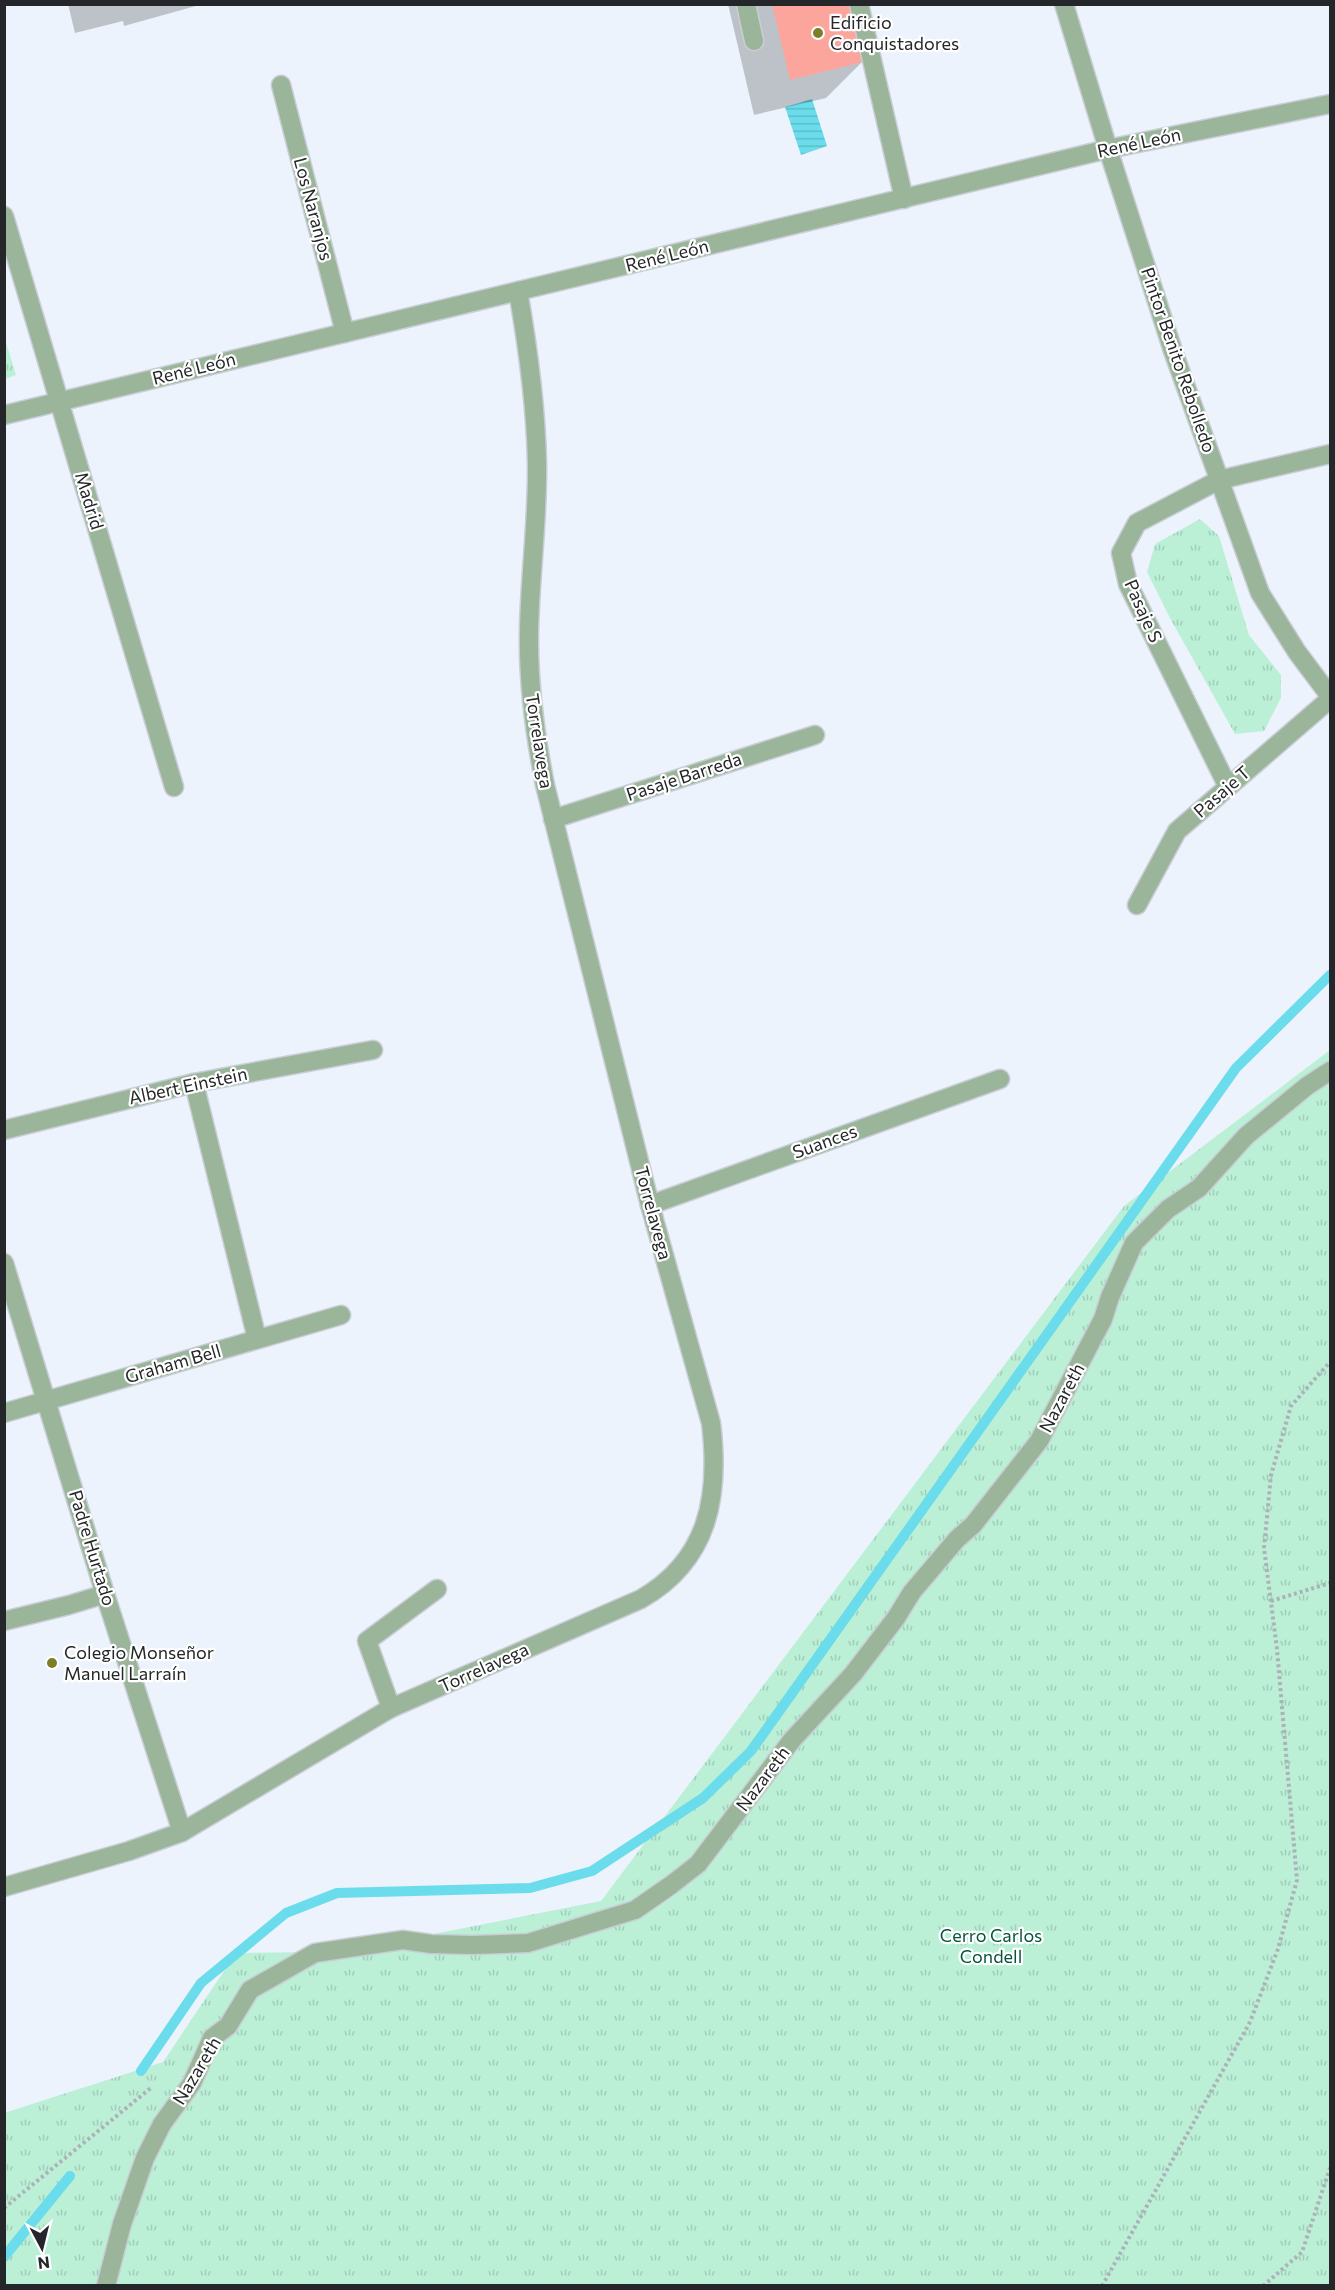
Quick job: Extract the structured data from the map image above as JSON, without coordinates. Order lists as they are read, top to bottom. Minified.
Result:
{"streets":{"street":["René León","Los Naranjos","Pintor Benito Rebolledo","Madrid","Pasaje S","Torrelavega","Pasaje Barreda","Pasaje T","Albert Einstein","Suances","Graham Bell","Nazareth","Padre Hurtado"]},"crossings":[["René León","Los Naranjos"],["René León","Pintor Benito Rebolledo"],["René León","Madrid"],["René León","Torrelavega"],["Pintor Benito Rebolledo","Pasaje S"],["Pintor Benito Rebolledo","Pasaje T"],["Pasaje S","Pasaje T"],["Torrelavega","Pasaje Barreda"],["Torrelavega","Suances"],["Torrelavega","Padre Hurtado"],["Graham Bell","Padre Hurtado"]],"parks":["Cerro Carlos Condell"],"places":["Edificio Conquistadores","Colegio Monseñor Manuel Larraín"],"north":"bottom"}
